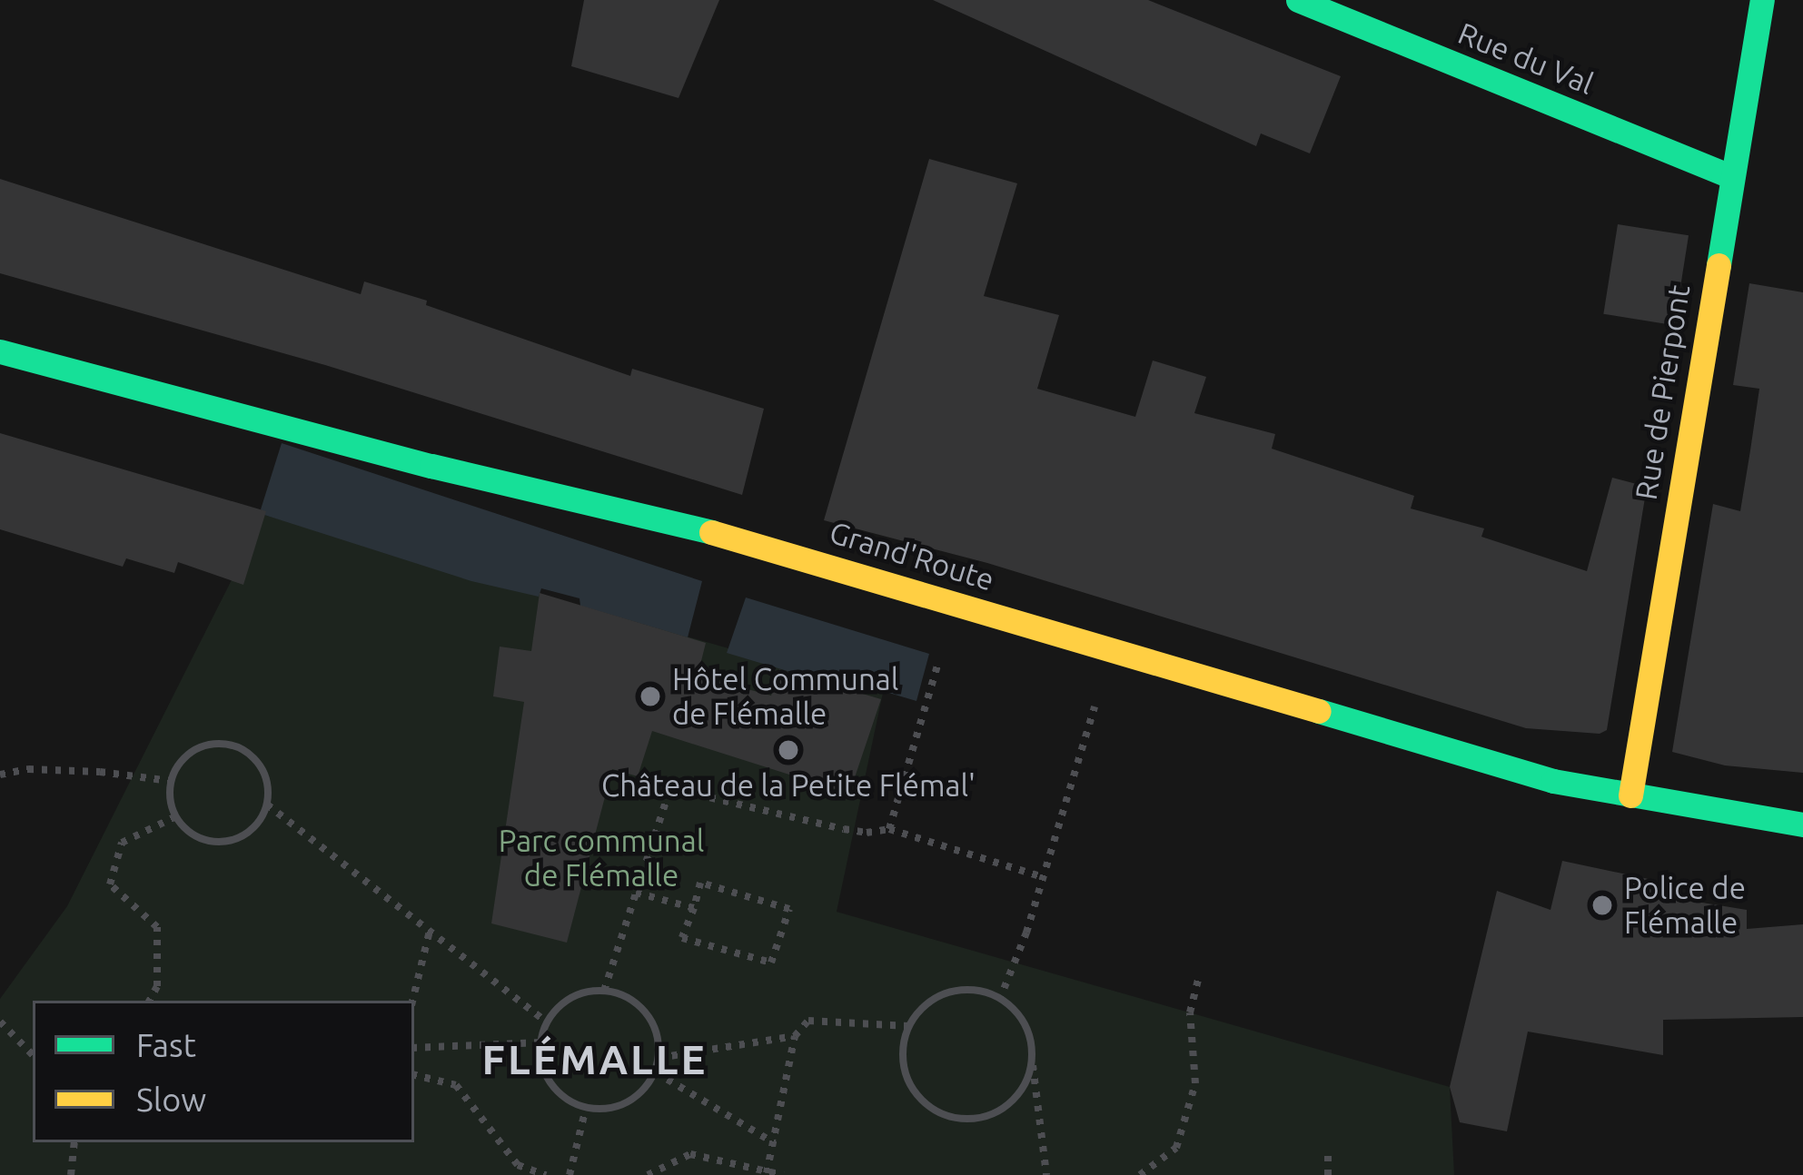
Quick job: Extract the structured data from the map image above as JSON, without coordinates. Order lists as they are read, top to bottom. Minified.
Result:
{"streets":{"street":["Rue du Val","Rue de Pierpont","Grand'Route"]},"crossings":[["Rue du Val","Rue de Pierpont"],["Rue de Pierpont","Grand'Route"]],"districts":["FLÉMALLE"],"parks":["Parc communal de Flémalle"],"places":["Hôtel Communal de Flémalle","Château de la Petite Flémal'","Police de Flémalle"],"legend":["Fast","Slow"]}
